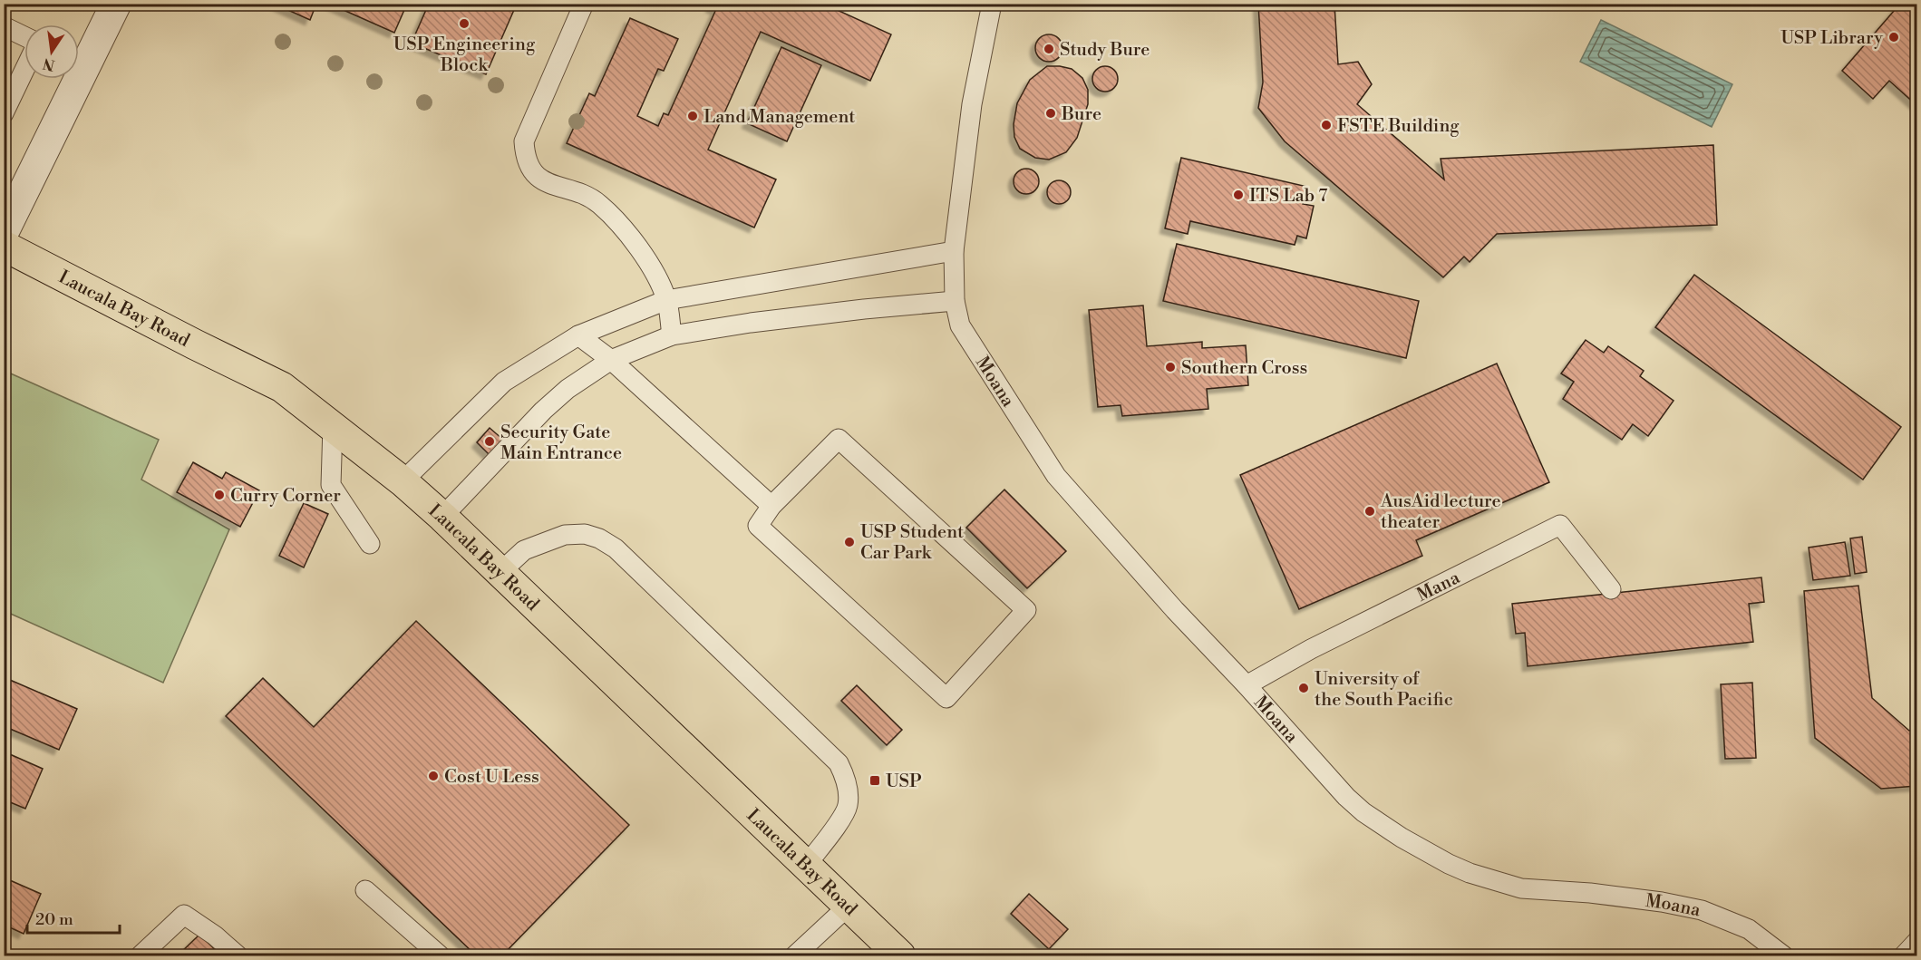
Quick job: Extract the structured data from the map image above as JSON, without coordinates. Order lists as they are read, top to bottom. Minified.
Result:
{"streets":{"main road":["Laucala Bay Road"],"lane":["Moana","Mana"]},"crossings":[["Moana","Mana"]],"places":{"other":["USP Engineering Block","USP Library","Study Bure","Bure","Land Management","FSTE Building","ITS Lab 7","Southern Cross","Security Gate Main Entrance","Curry Corner","AusAid lecture theater","USP Student Car Park","University of the South Pacific","Cost U Less"],"transit":["USP"]},"scale_bar":"20 m","north":"bottom"}
